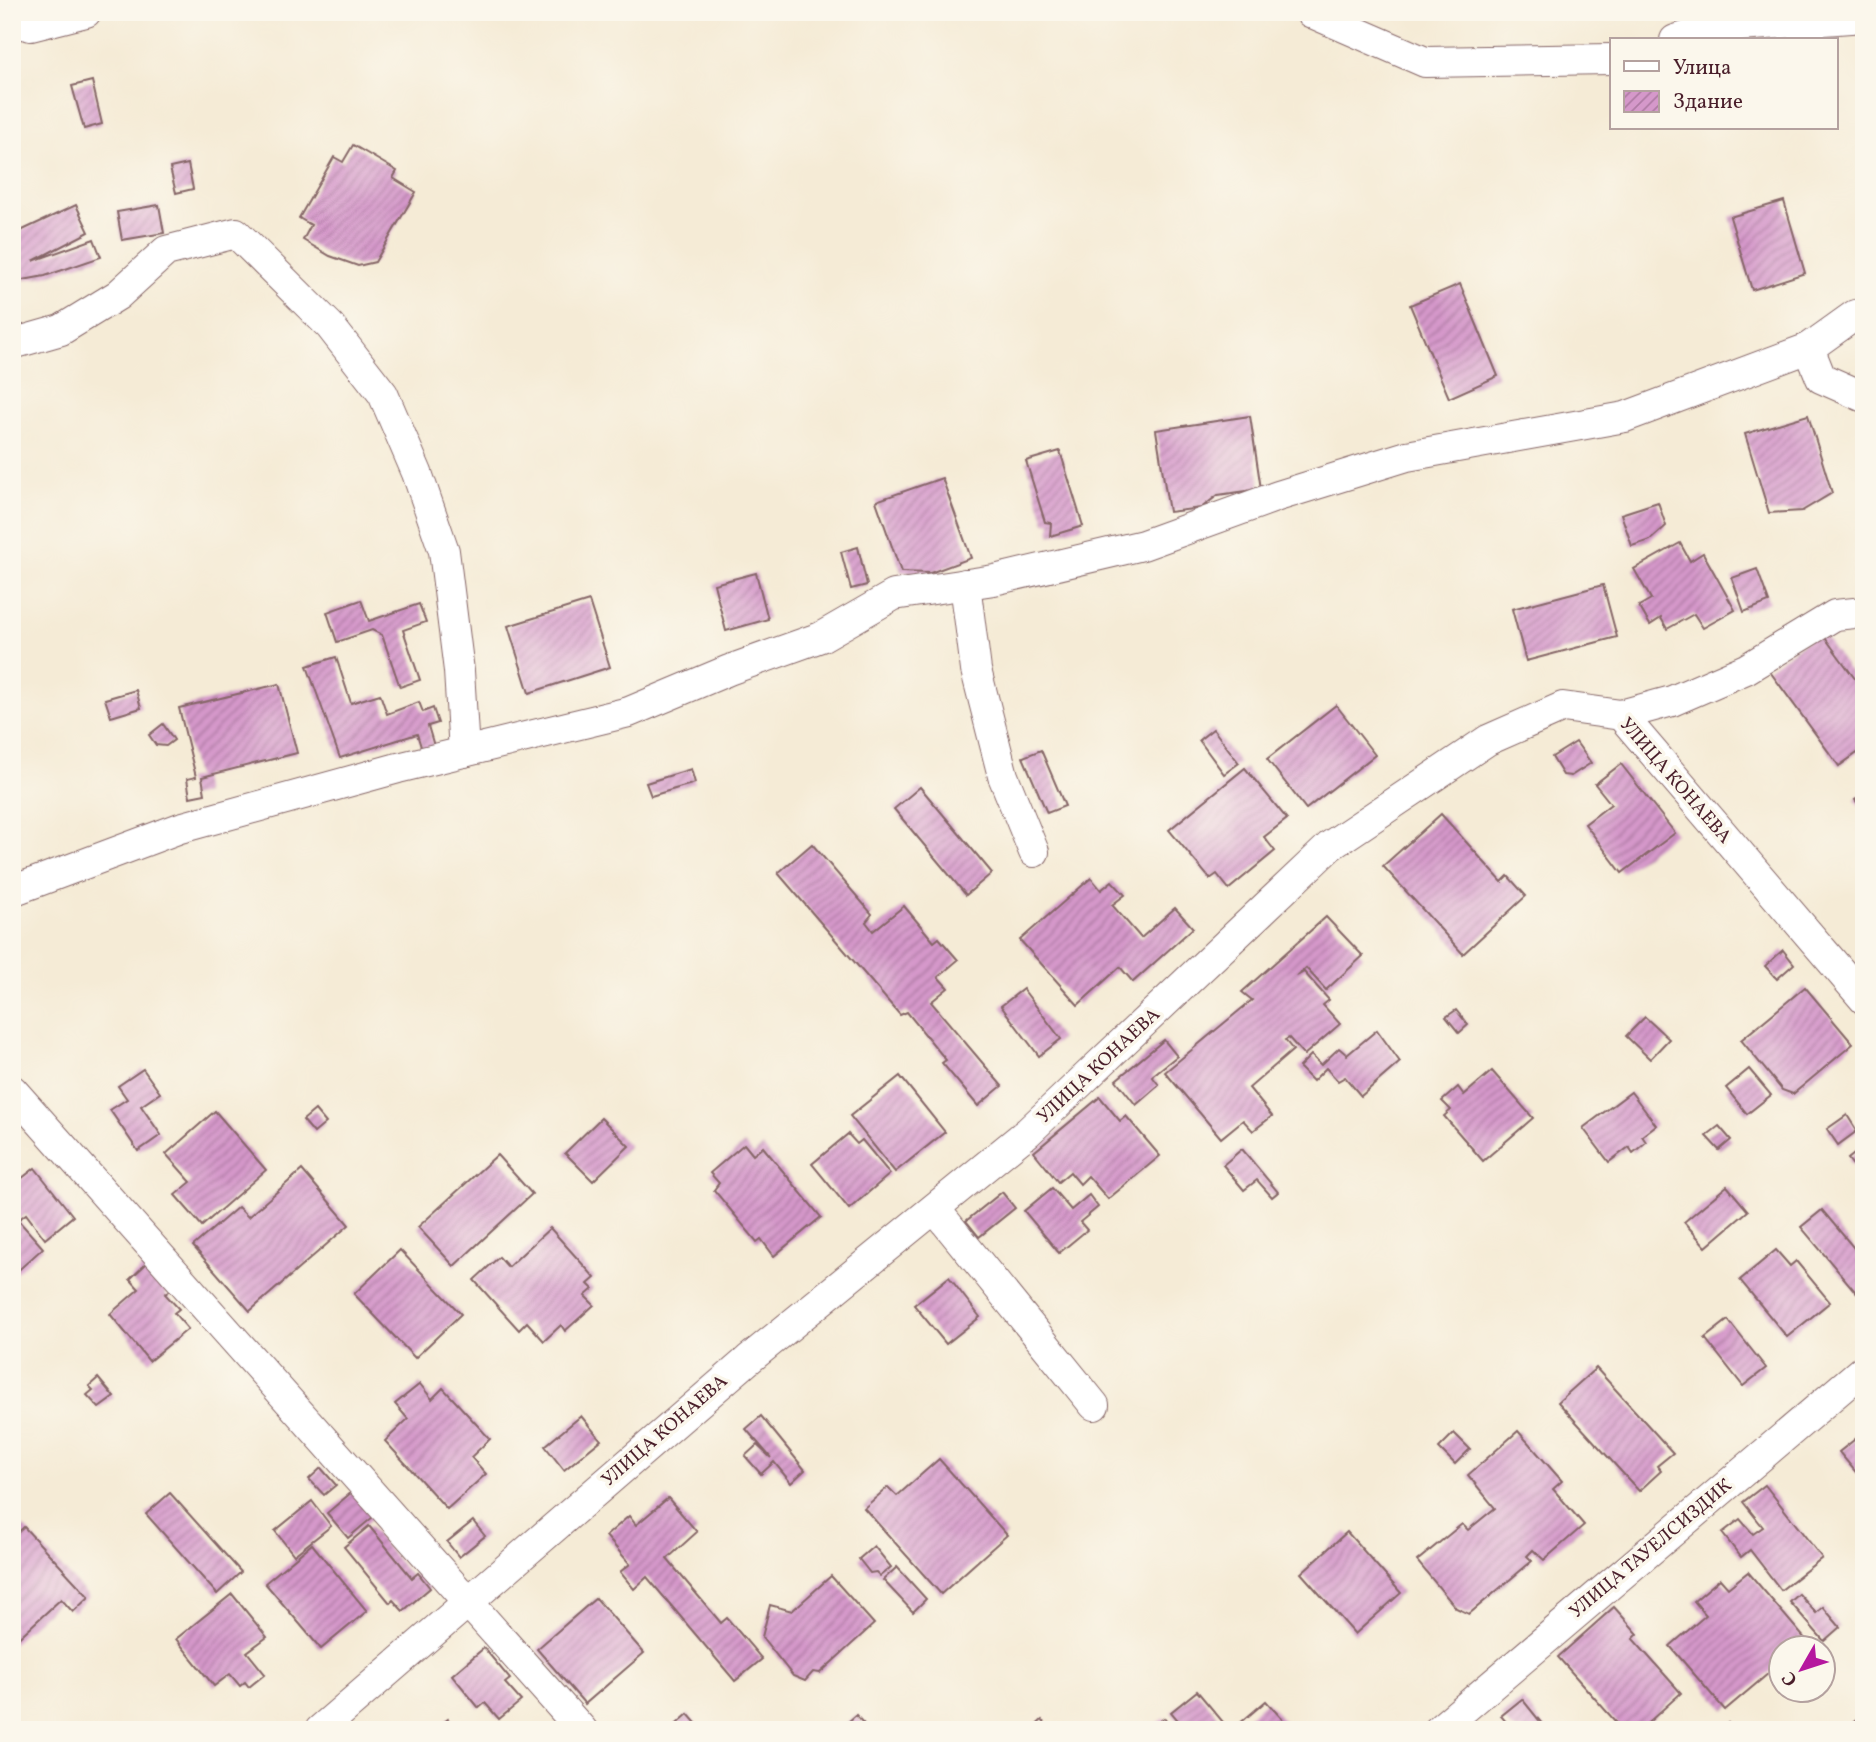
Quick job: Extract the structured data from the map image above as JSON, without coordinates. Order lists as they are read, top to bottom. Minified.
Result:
{"streets":{"street":["УЛИЦА КОНАЕВА","УЛИЦА ТАУЕЛСИЗДИК"]},"legend":["Улица","Здание"],"north":"bottom left"}
